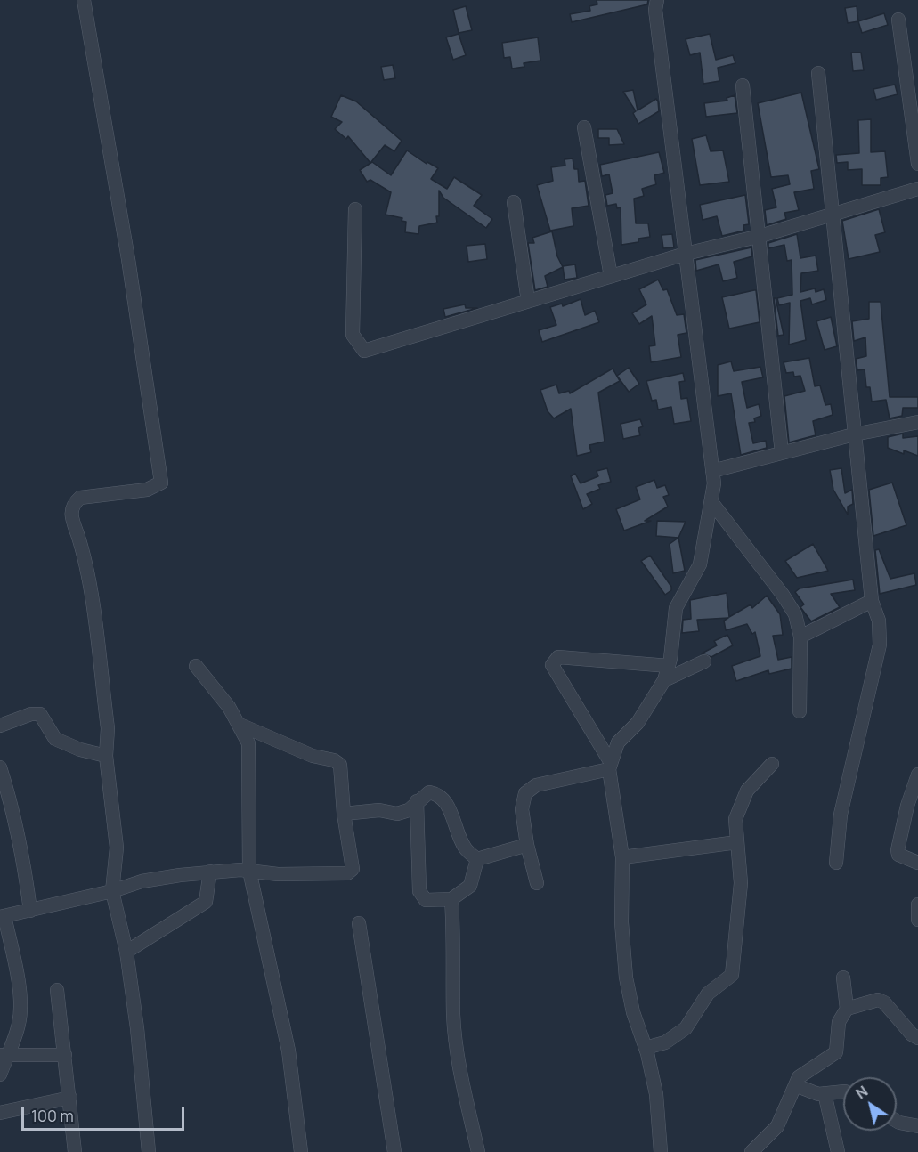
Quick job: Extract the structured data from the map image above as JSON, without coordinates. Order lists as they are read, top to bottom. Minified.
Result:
{"scale_bar":"100 m","north":"top left"}
